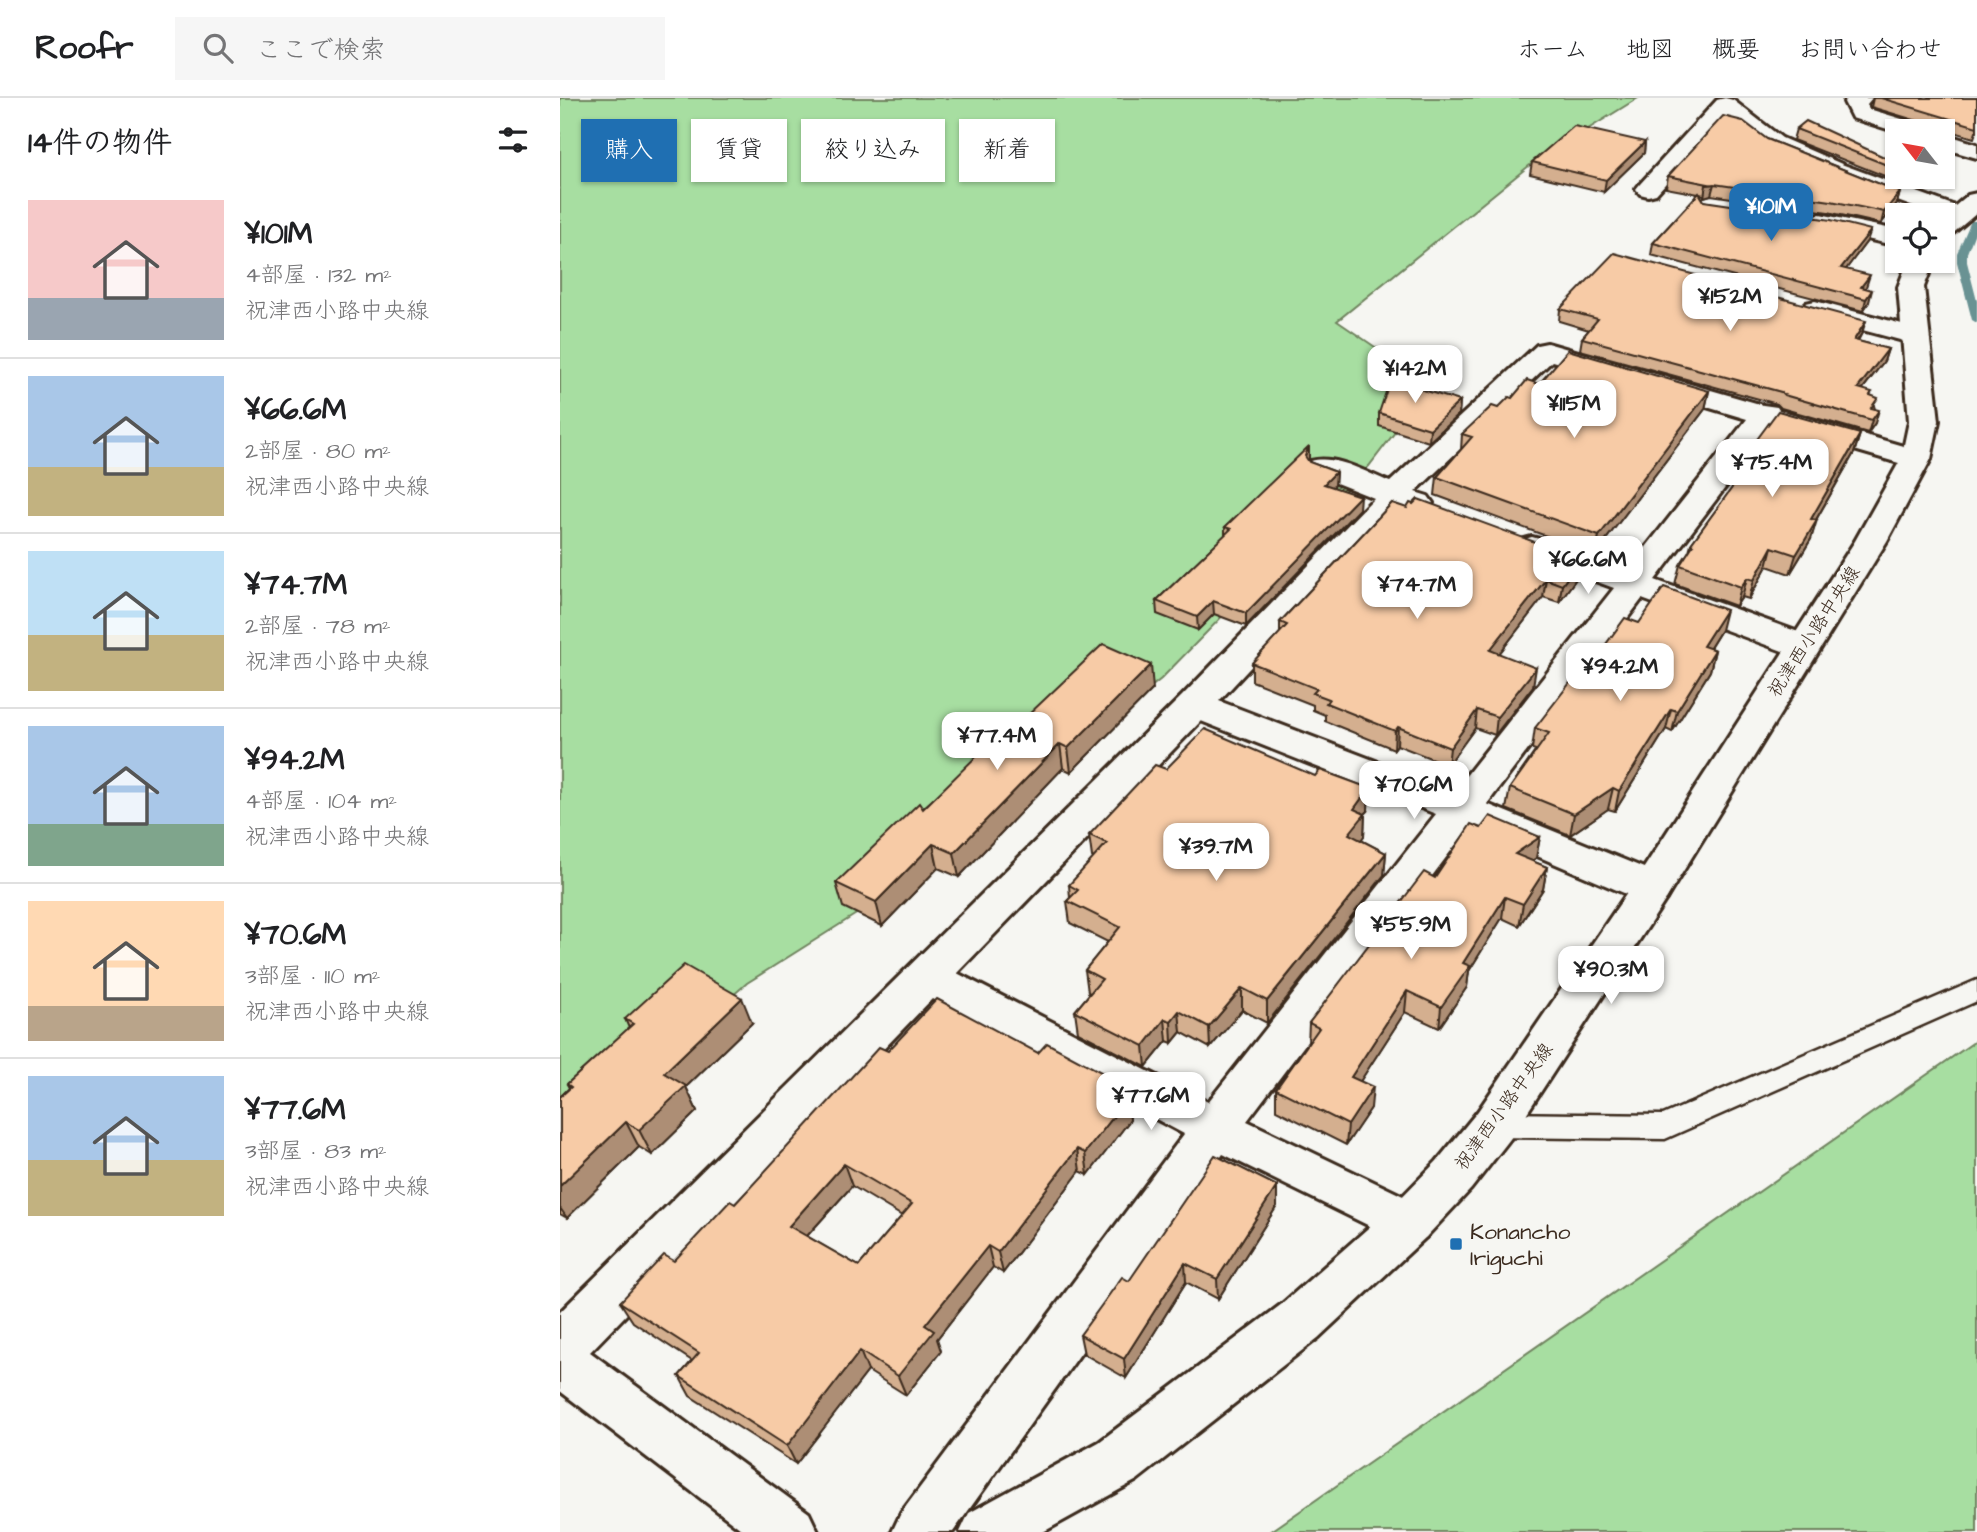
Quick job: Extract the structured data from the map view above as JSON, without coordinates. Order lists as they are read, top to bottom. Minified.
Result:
{"streets":{"street":["祝津西小路中央線"]},"places":{"transit":["Konancho Iriguchi"]},"north":"top left","page":{"header":"Roofr","search":"ここで検索","nav":["ホーム","地図","概要","お問い合わせ"],"heading":"14件の物件","chip":["購入","賃貸","絞り込み","新着"],"list":[{"name":"¥101M","note":"4部屋 · 132 m² · 祝津西小路中央線"},{"name":"¥66.6M","note":"2部屋 · 80 m² · 祝津西小路中央線"},{"name":"¥74.7M","note":"2部屋 · 78 m² · 祝津西小路中央線"},{"name":"¥94.2M","note":"4部屋 · 104 m² · 祝津西小路中央線"},{"name":"¥70.6M","note":"3部屋 · 110 m² · 祝津西小路中央線"},{"name":"¥77.6M","note":"3部屋 · 83 m² · 祝津西小路中央線"}],"price":["¥101M","¥152M","¥142M","¥115M","¥75.4M","¥66.6M","¥74.7M","¥94.2M","¥77.4M","¥70.6M","¥39.7M","¥55.9M","¥90.3M","¥77.6M"]}}
